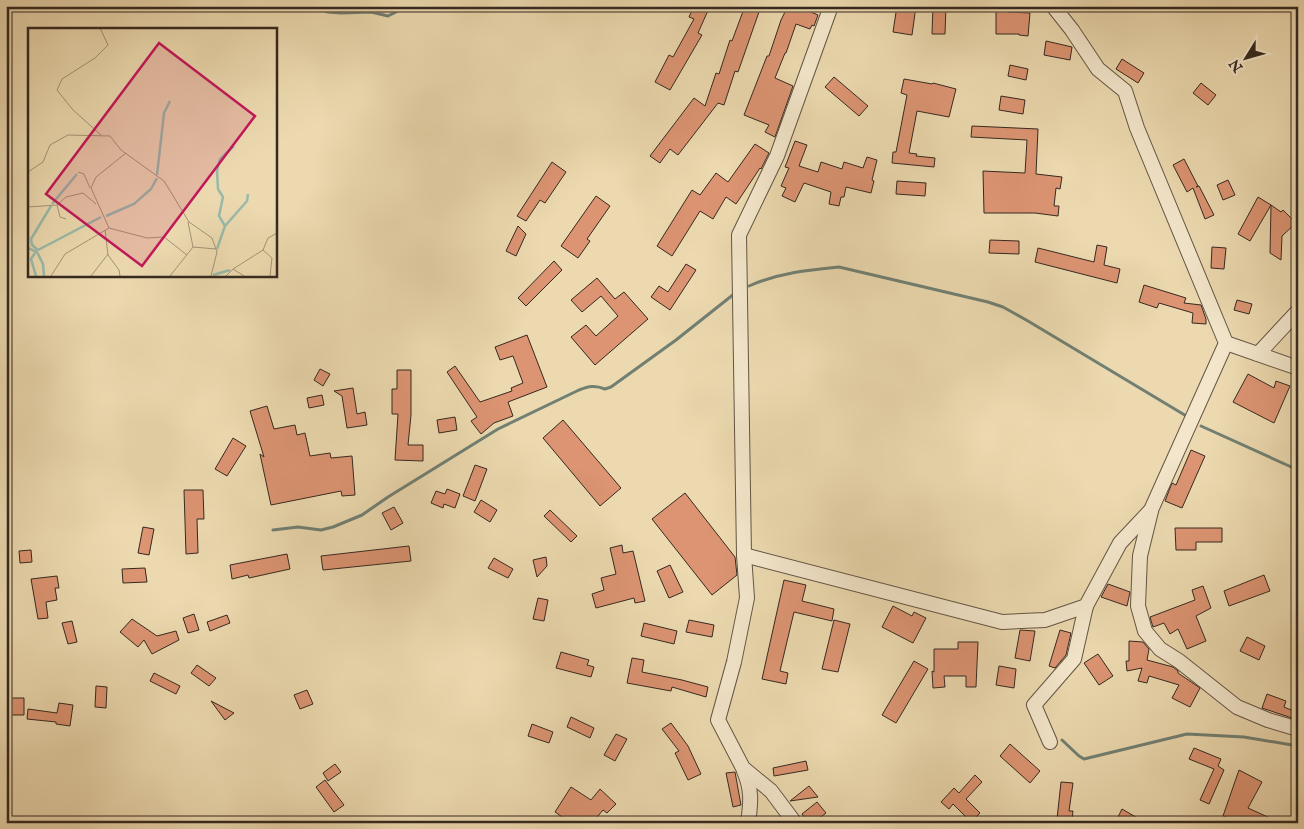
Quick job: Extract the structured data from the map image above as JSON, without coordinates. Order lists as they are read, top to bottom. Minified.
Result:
{"north":"bottom left"}
